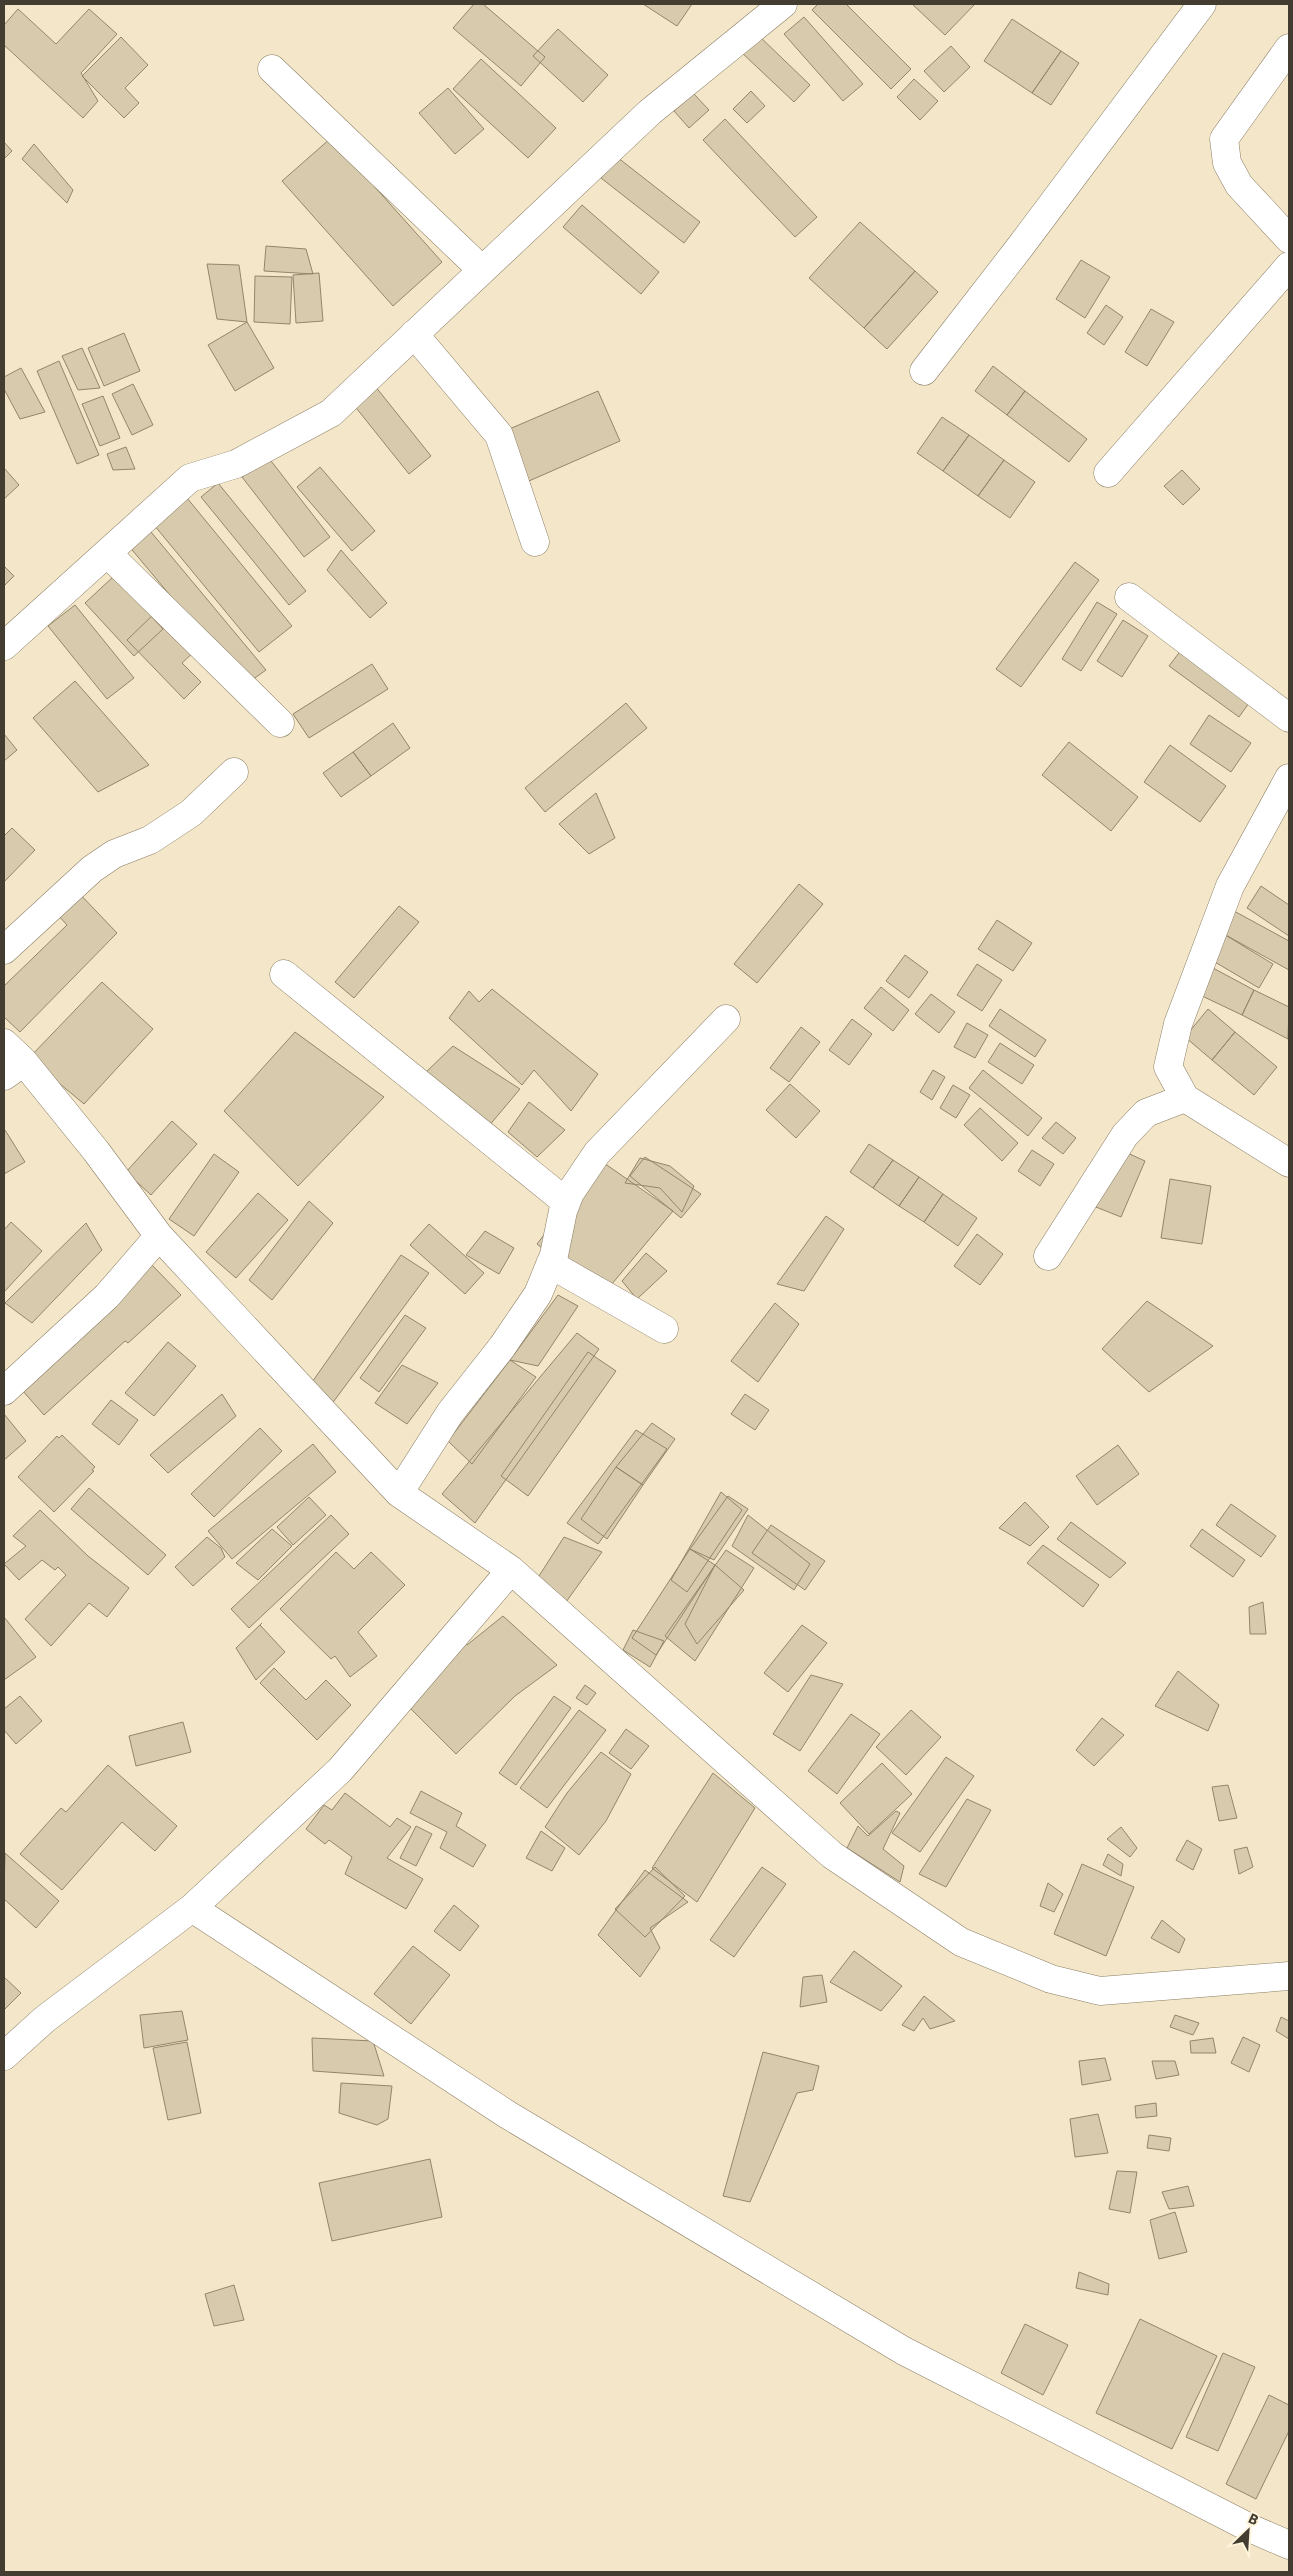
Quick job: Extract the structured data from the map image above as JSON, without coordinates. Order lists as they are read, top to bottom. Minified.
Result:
{"north":"top right"}
